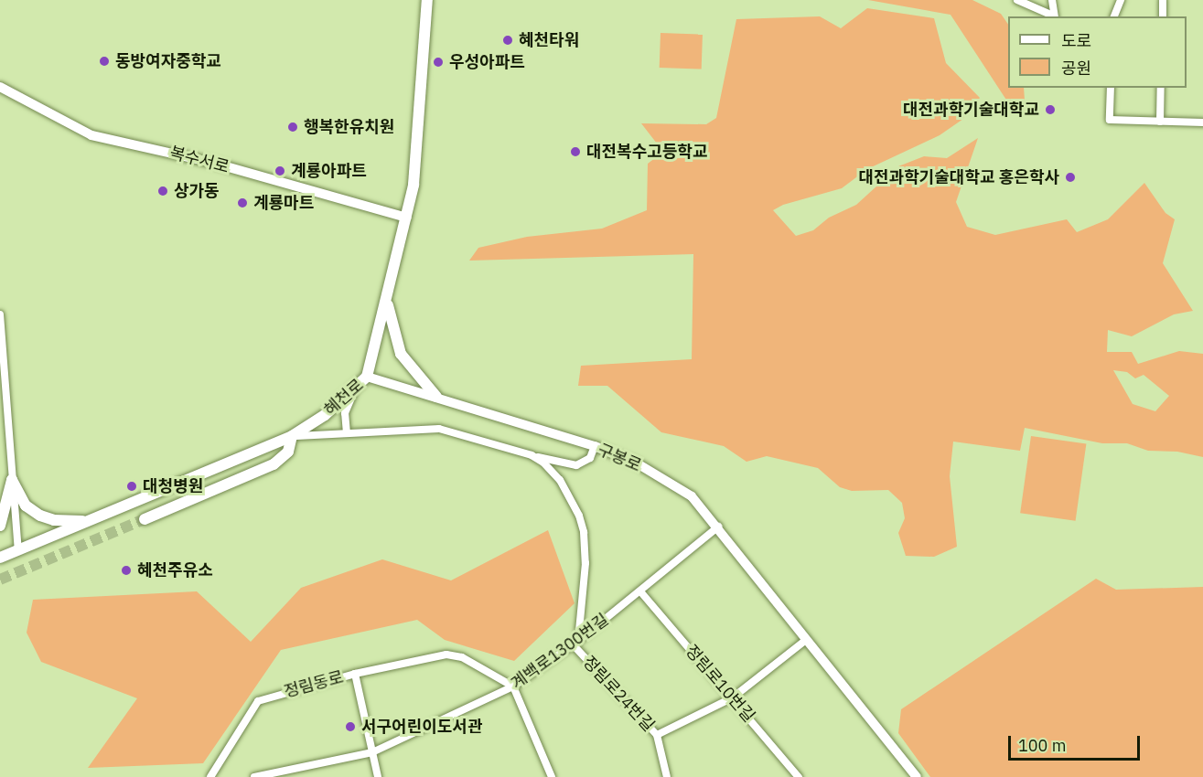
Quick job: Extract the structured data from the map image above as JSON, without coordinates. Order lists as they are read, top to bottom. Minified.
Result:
{"streets":{"main road":["혜천로"],"street":["복수서로","구봉로","계백로1300번길","정림로10번길","정림동로","정림로24번길"]},"crossings":[["복수서로","혜천로"],["혜천로","구봉로"],["혜천로","정림로24번길"],["구봉로","계백로1300번길"],["계백로1300번길","정림로10번길"],["계백로1300번길","정림동로"],["계백로1300번길","정림로24번길"]],"places":["혜천타워","동방여자중학교","우성아파트","대전과학기술대학교","행복한유치원","대전복수고등학교","계룡아파트","대전과학기술대학교 홍은학사","상가동","계룡마트","대청병원","혜천주유소","서구어린이도서관"],"legend":["도로","공원"],"scale_bar":"100 m"}
